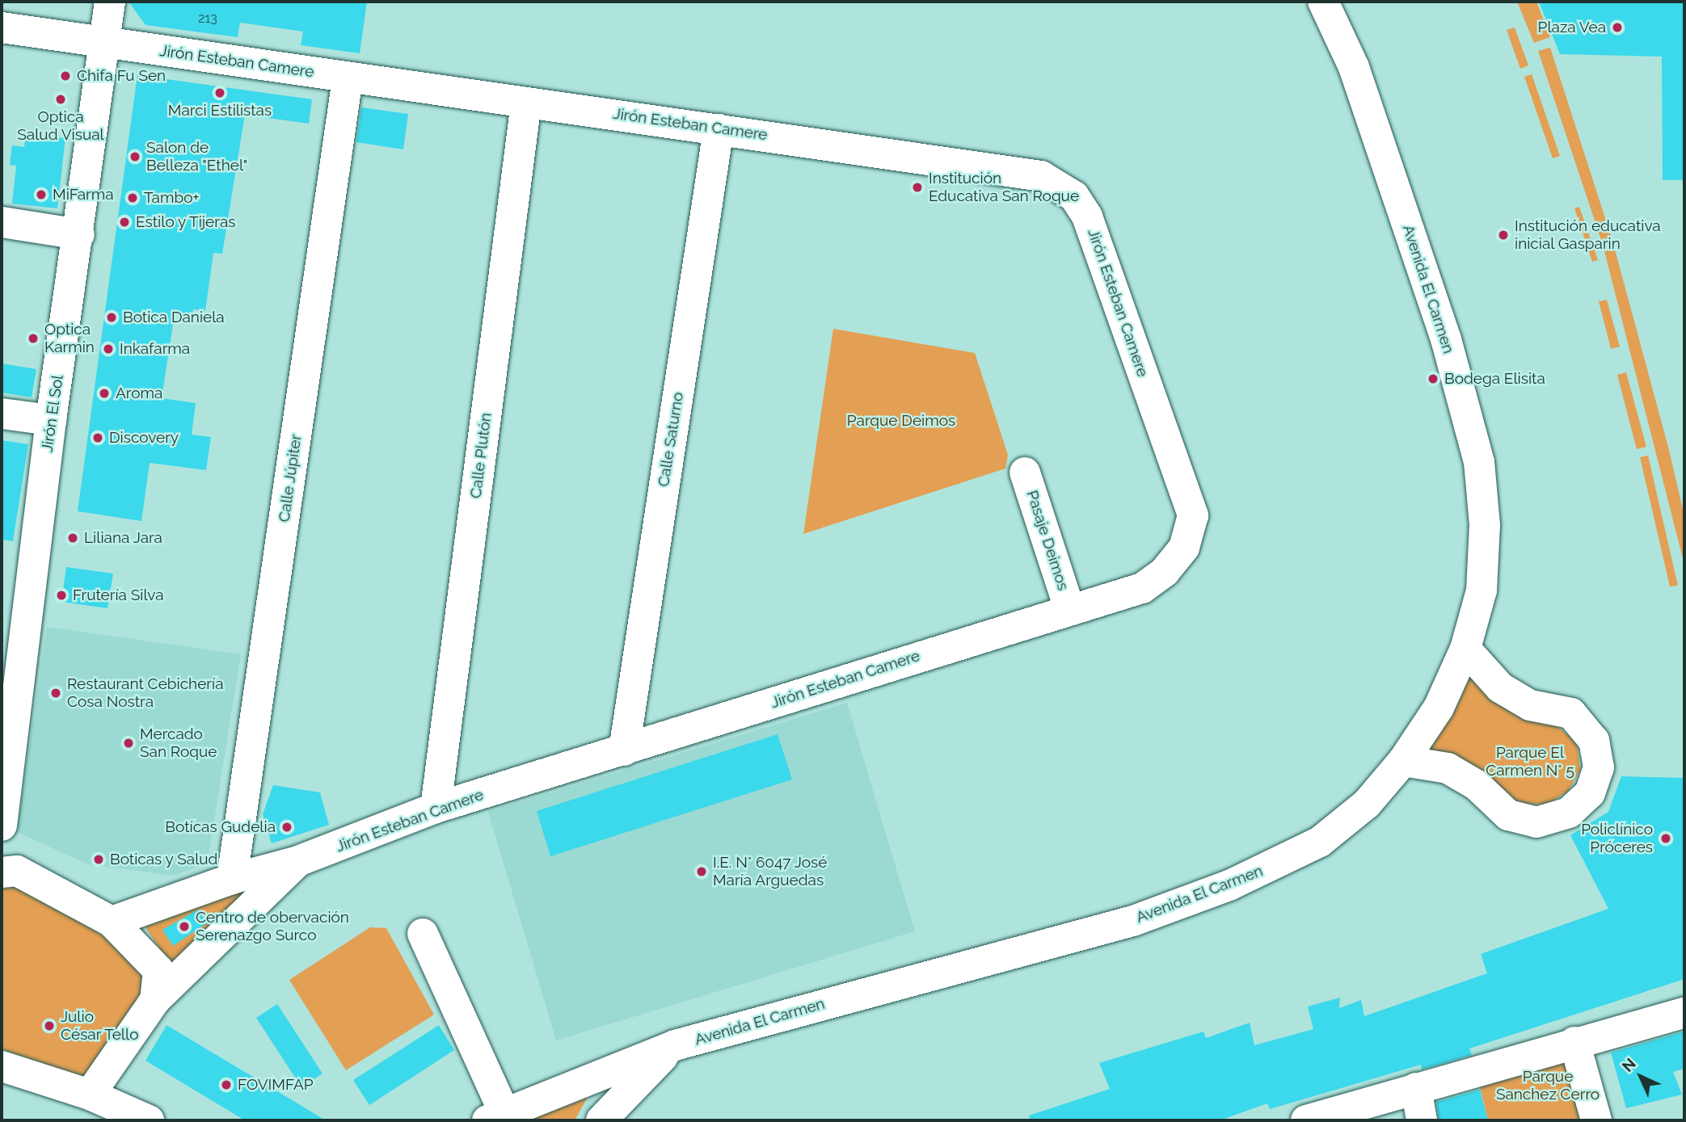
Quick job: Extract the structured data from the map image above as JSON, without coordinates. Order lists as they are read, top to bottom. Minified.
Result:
{"streets":{"street":["Jirón Esteban Camere","Avenida El Carmen","Jirón El Sol","Calle Saturno","Calle Plutón","Calle Júpiter","Pasaje Deimos"]},"crossings":[["Jirón Esteban Camere","Jirón El Sol"],["Jirón Esteban Camere","Calle Saturno"],["Jirón Esteban Camere","Calle Plutón"],["Jirón Esteban Camere","Calle Júpiter"],["Jirón Esteban Camere","Pasaje Deimos"]],"parks":["Parque Deimos","Parque El Carmen N° 5","Parque Sanchez Cerro"],"places":["Plaza Vea","Chifa Fu Sen","Marci Estilistas","Optica Salud Visual","Salon de Belleza \"Ethel\"","Institución Educativa San Roque","MiFarma","Tambo+","Estilo y Tijeras","Institución educativa inicial Gasparin","Botica Daniela","Optica Karmin","Inkafarma","Bodega Elisita","Aroma","Discovery","Liliana Jara","Frutería Silva","Restaurant Cebichería Cosa Nostra","Mercado San Roque","Botícas Gudelia","Policlínico Próceres","Boticas y Salud","I.E. N° 6047 José María Arguedas","Centro de obervación Serenazgo Surco","Julio César Tello","FOVIMFAP"],"house_numbers":["213"],"north":"top left"}
